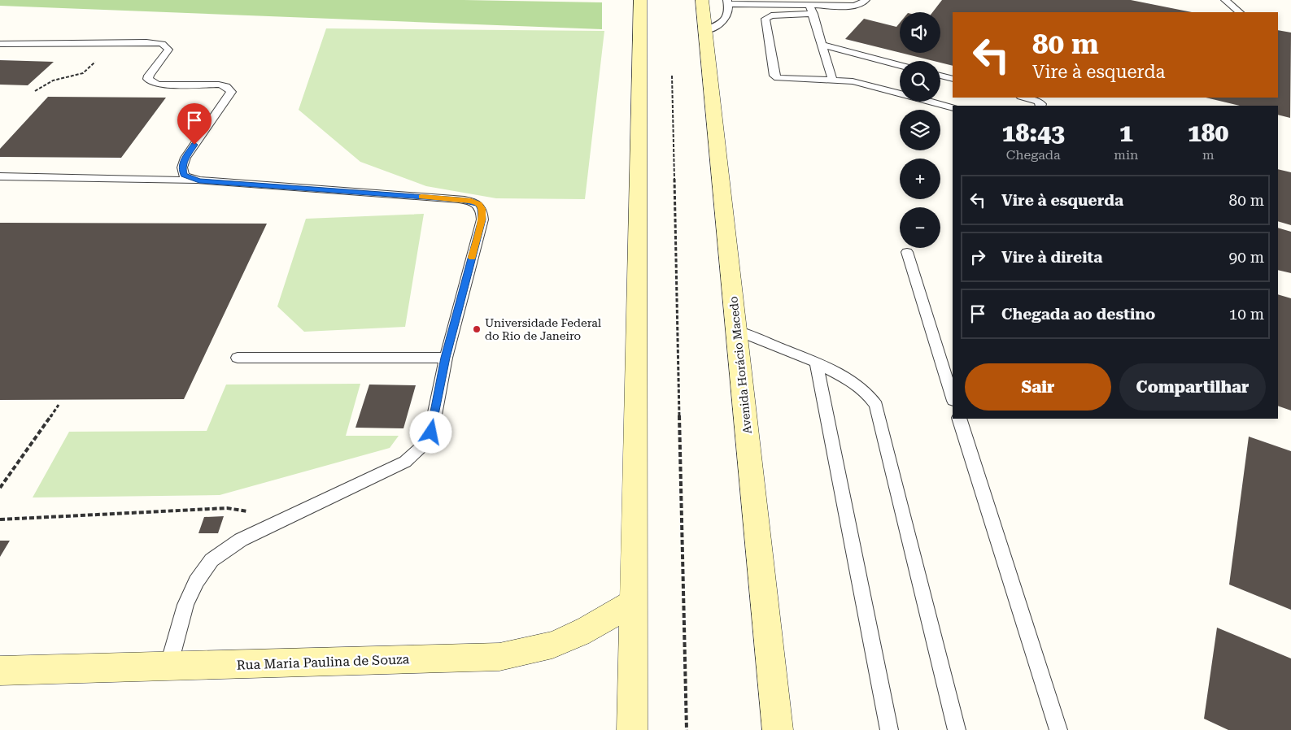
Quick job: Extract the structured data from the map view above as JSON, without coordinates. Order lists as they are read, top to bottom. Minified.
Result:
{"streets":{"street":["Avenida Horácio Macedo","Rua Maria Paulina de Souza"]},"places":["Universidade Federal do Rio de Janeiro"],"page":{"map_buttons":["+","−"],"turn":["80 m","Vire à esquerda"],"eta":["18:43","Chegada","1","min","180","m"],"list":[{"name":"Vire à esquerda","value":"80 m"},{"name":"Vire à direita","value":"90 m"},{"name":"Chegada ao destino","value":"10 m"}],"buttons":["Sair","Compartilhar"]}}
